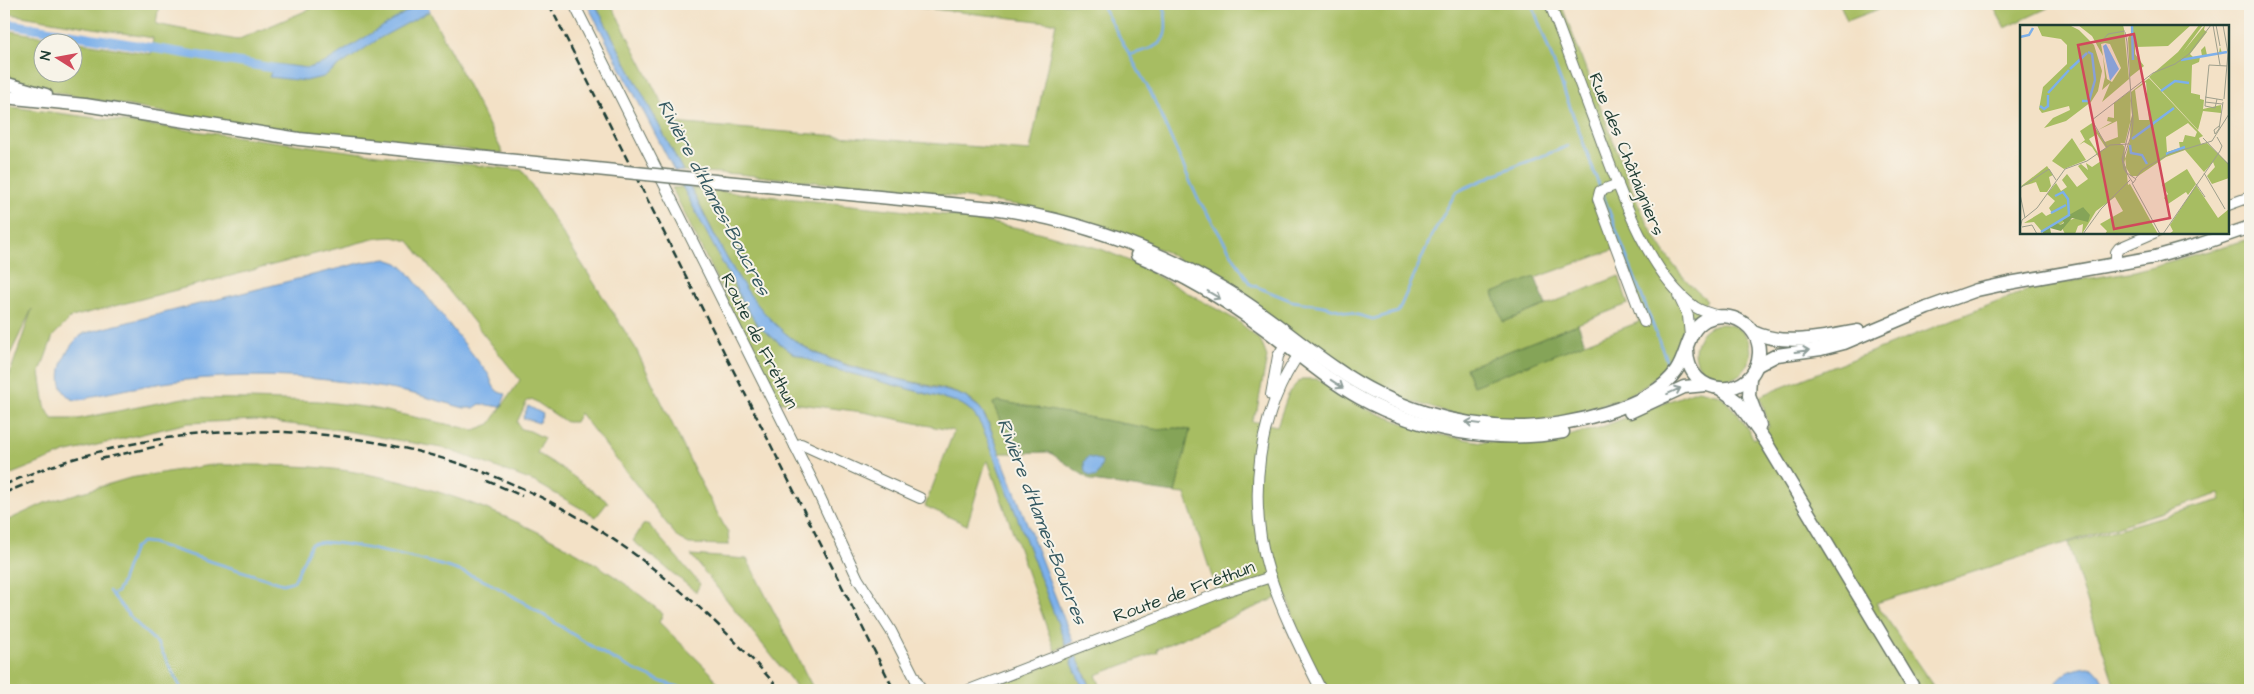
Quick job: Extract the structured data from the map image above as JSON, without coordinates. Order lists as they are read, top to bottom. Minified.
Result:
{"streets":{"street":["Rue des Châtaigniers","Route de Fréthun"]},"water":["Rivière d'Hames-Boucres"],"north":"left"}
